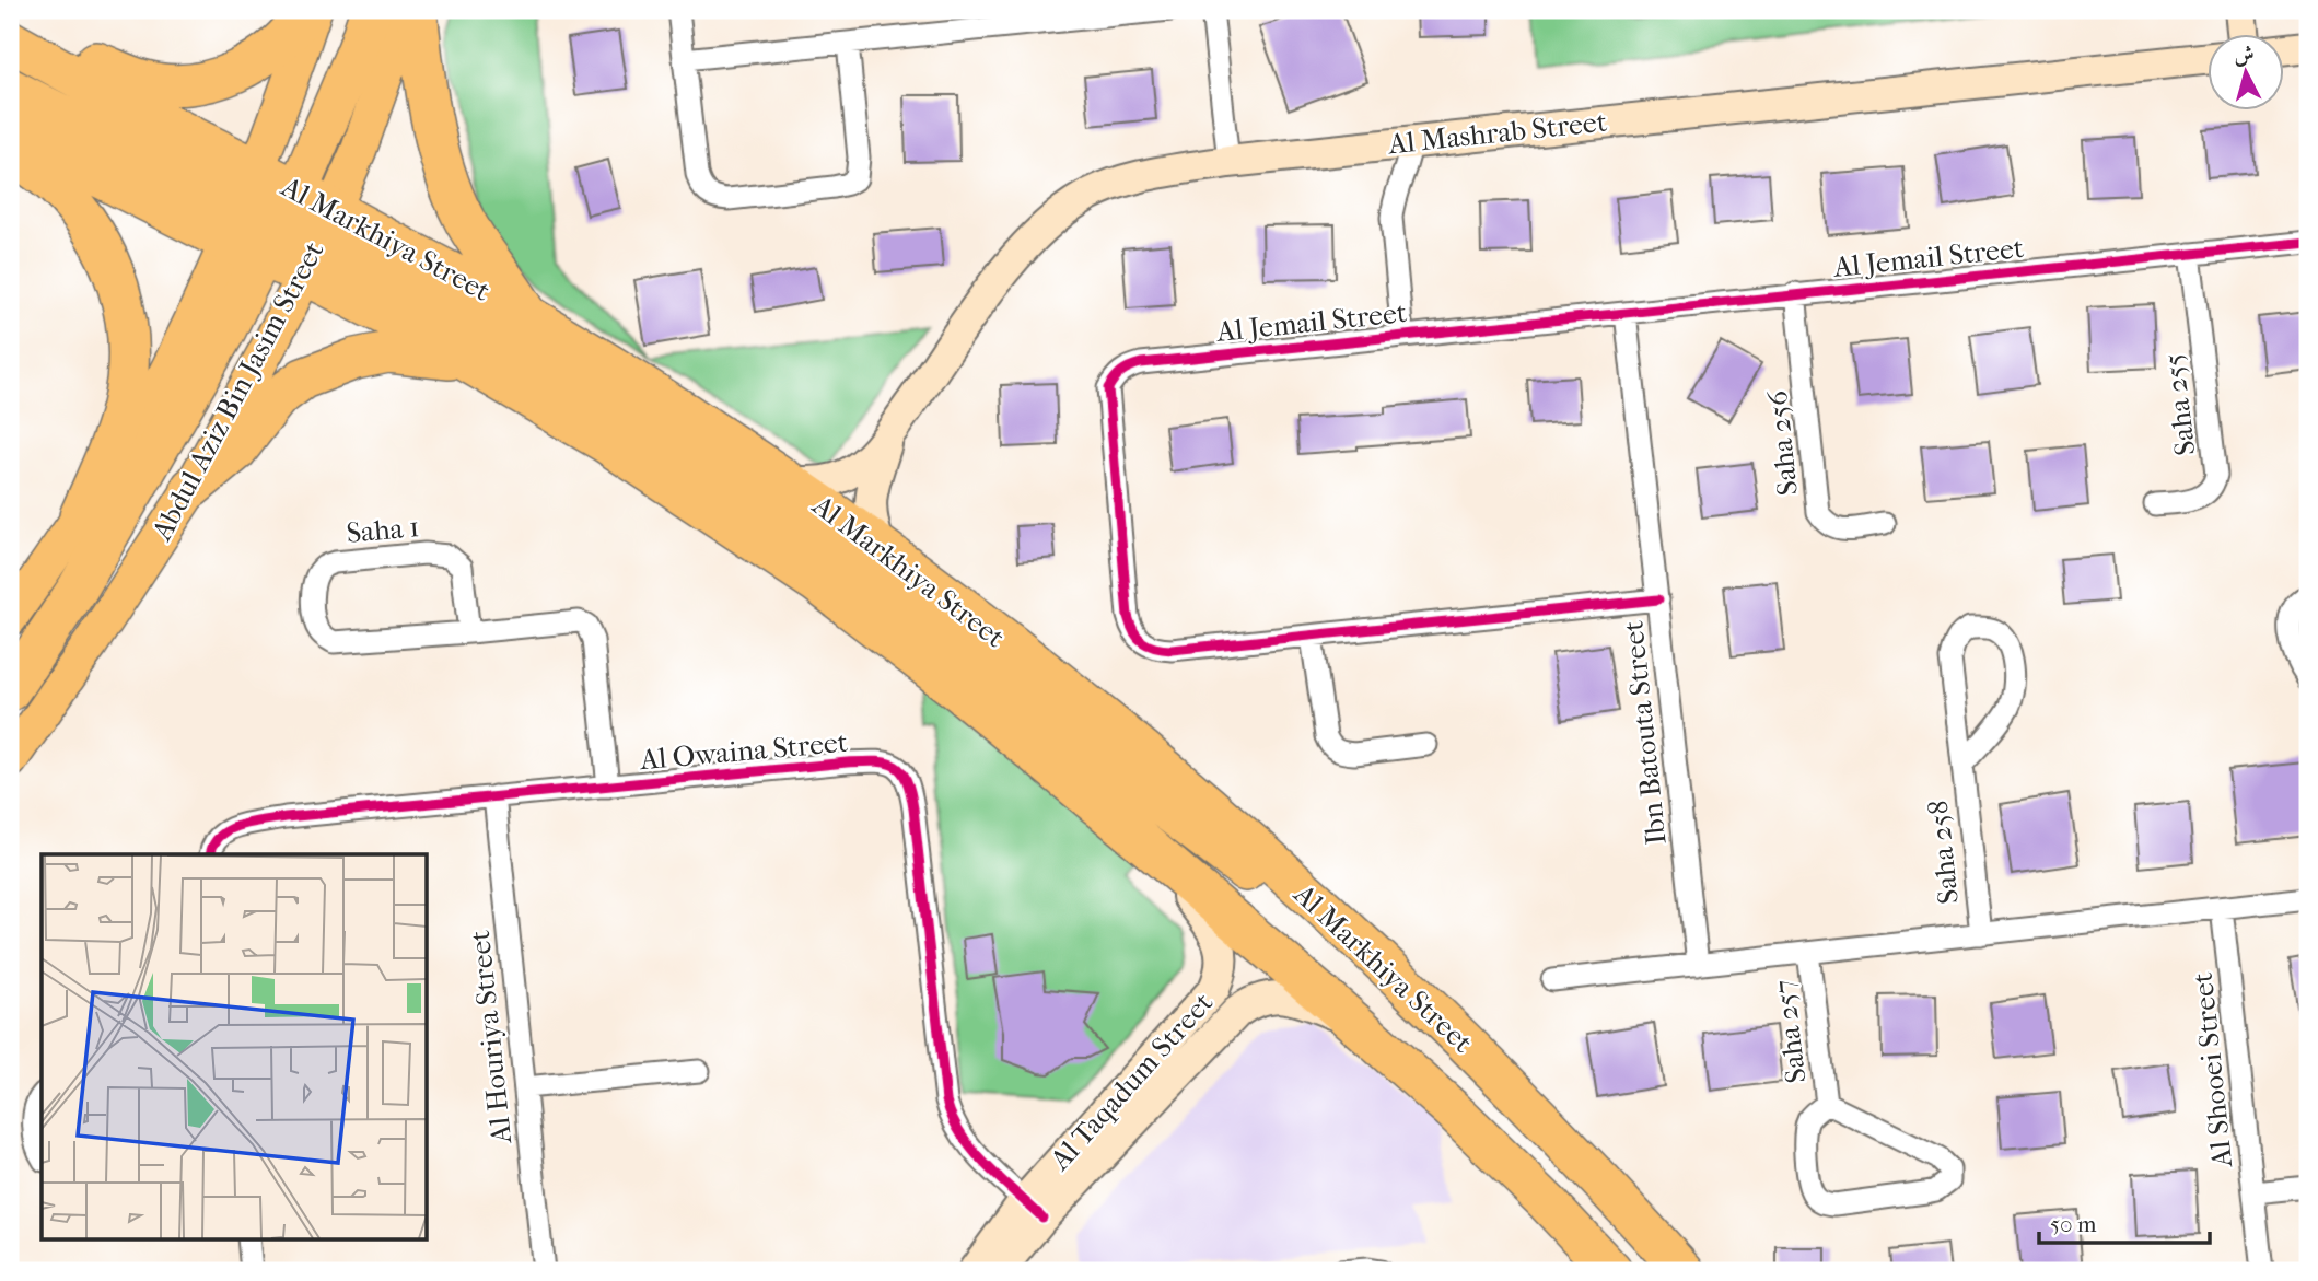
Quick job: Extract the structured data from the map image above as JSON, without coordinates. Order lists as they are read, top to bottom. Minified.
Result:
{"streets":{"highway":["Al Markhiya Street"],"main road":["Abdul Aziz Bin Jasim Street"],"street":["Al Mashrab Street","Al Jemail Street","Saha 255","Saha 256","Saha 1","Ibn Batouta Street","Al Owaina Street","Saha 258","Saha 257","Al Houriya Street","Al Shooei Street","Al Taqadum Street"]},"crossings":[["Al Mashrab Street","Al Markhiya Street"],["Al Mashrab Street","Al Jemail Street"],["Al Markhiya Street","Abdul Aziz Bin Jasim Street"],["Al Markhiya Street","Al Taqadum Street"],["Al Jemail Street","Saha 255"],["Al Jemail Street","Saha 256"],["Al Jemail Street","Ibn Batouta Street"],["Saha 1","Al Owaina Street"],["Al Owaina Street","Al Houriya Street"],["Al Owaina Street","Al Taqadum Street"]],"scale_bar":"50 m","north":"top"}
